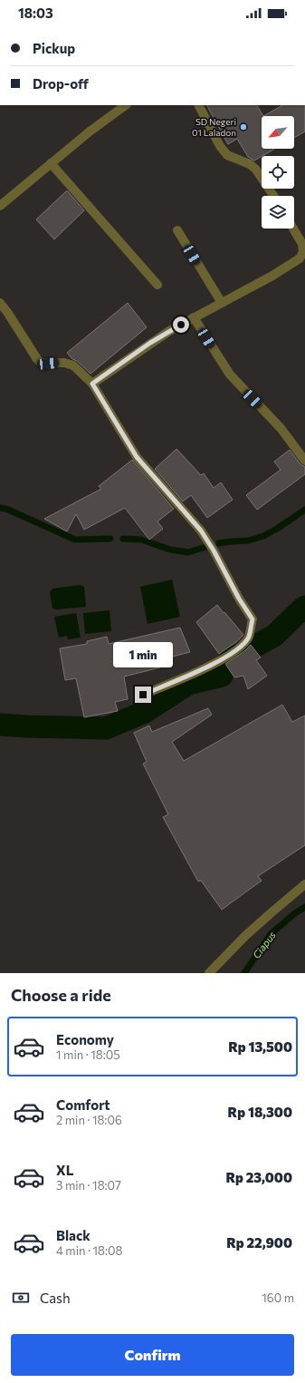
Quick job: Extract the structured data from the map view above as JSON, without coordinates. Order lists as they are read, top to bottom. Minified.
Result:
{"water":["Ciapus"],"places":["SD Negeri 01 Laladon"],"north":"bottom left","page":{"status":"18:03","banner":["Pickup","Drop-off"],"bubble":"1 min","heading":"Choose a ride","list":[{"name":"Economy","note":"1 min · 18:05","value":"Rp 13,500"},{"name":"Comfort","note":"2 min · 18:06","value":"Rp 18,300"},{"name":"XL","note":"3 min · 18:07","value":"Rp 23,000"},{"name":"Black","note":"4 min · 18:08","value":"Rp 22,900"}],"pay":["Cash","160 m"],"buttons":"Confirm"}}
